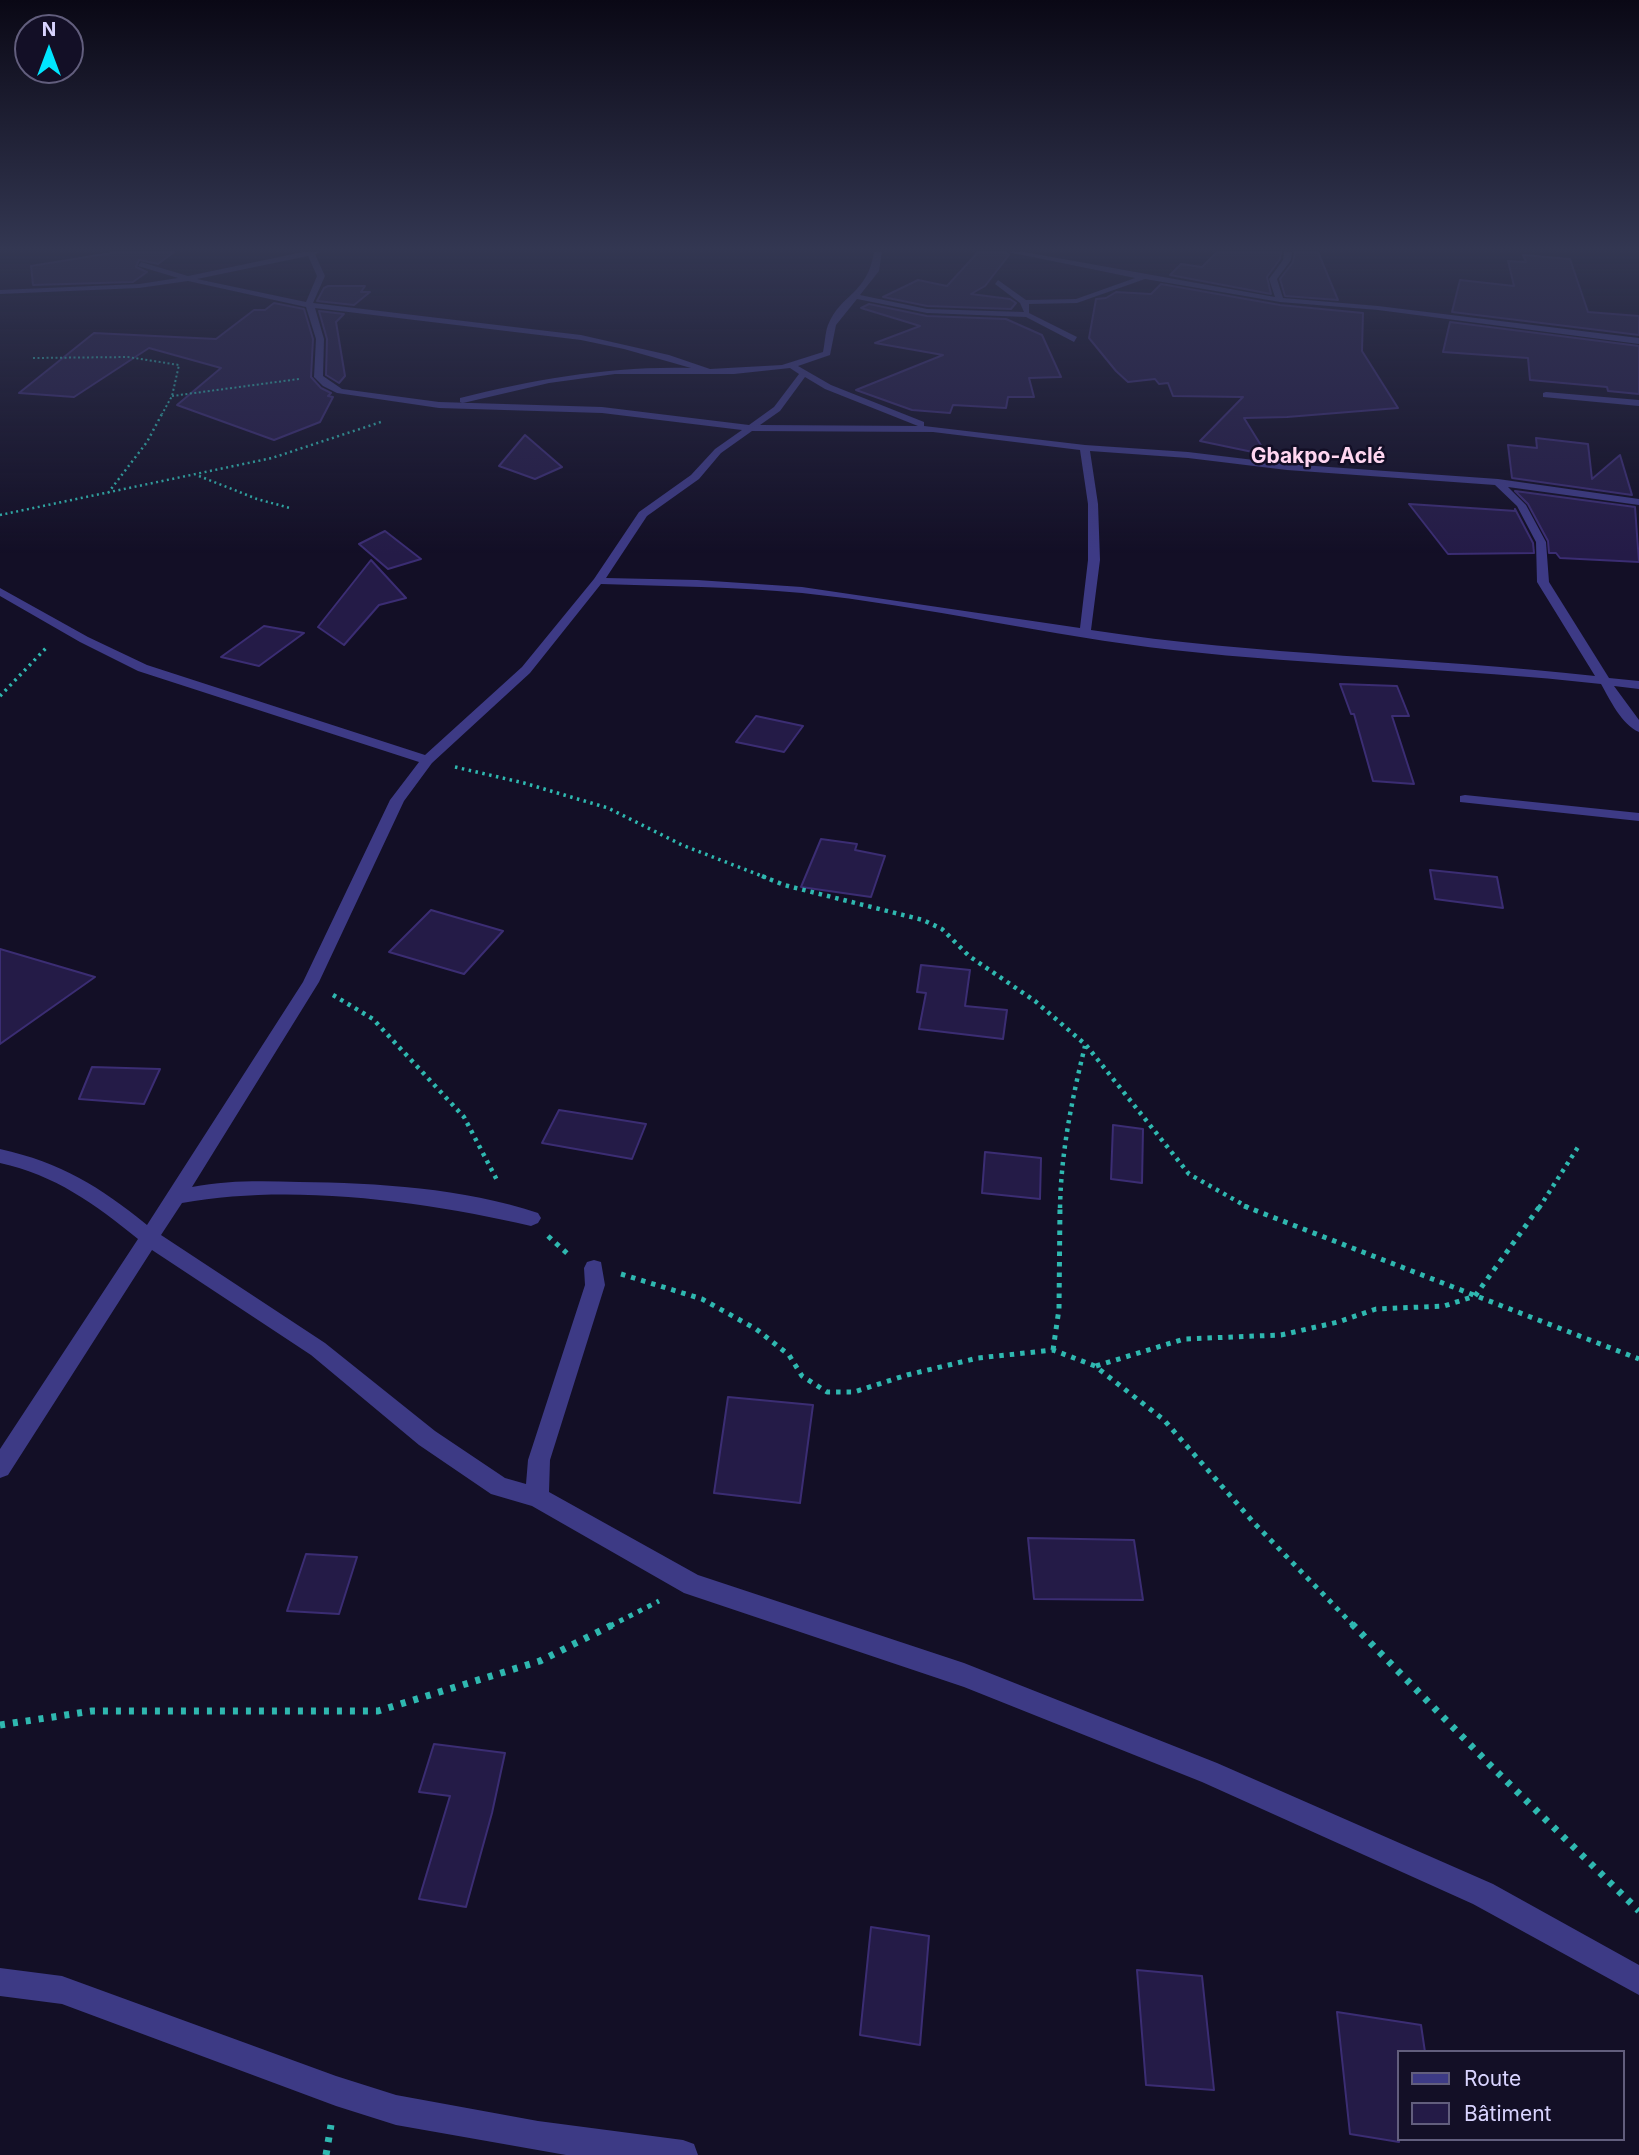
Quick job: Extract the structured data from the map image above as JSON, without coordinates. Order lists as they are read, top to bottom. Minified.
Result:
{"districts":["Gbakpo-Aclé"],"legend":["Route","Bâtiment"],"north":"top"}
